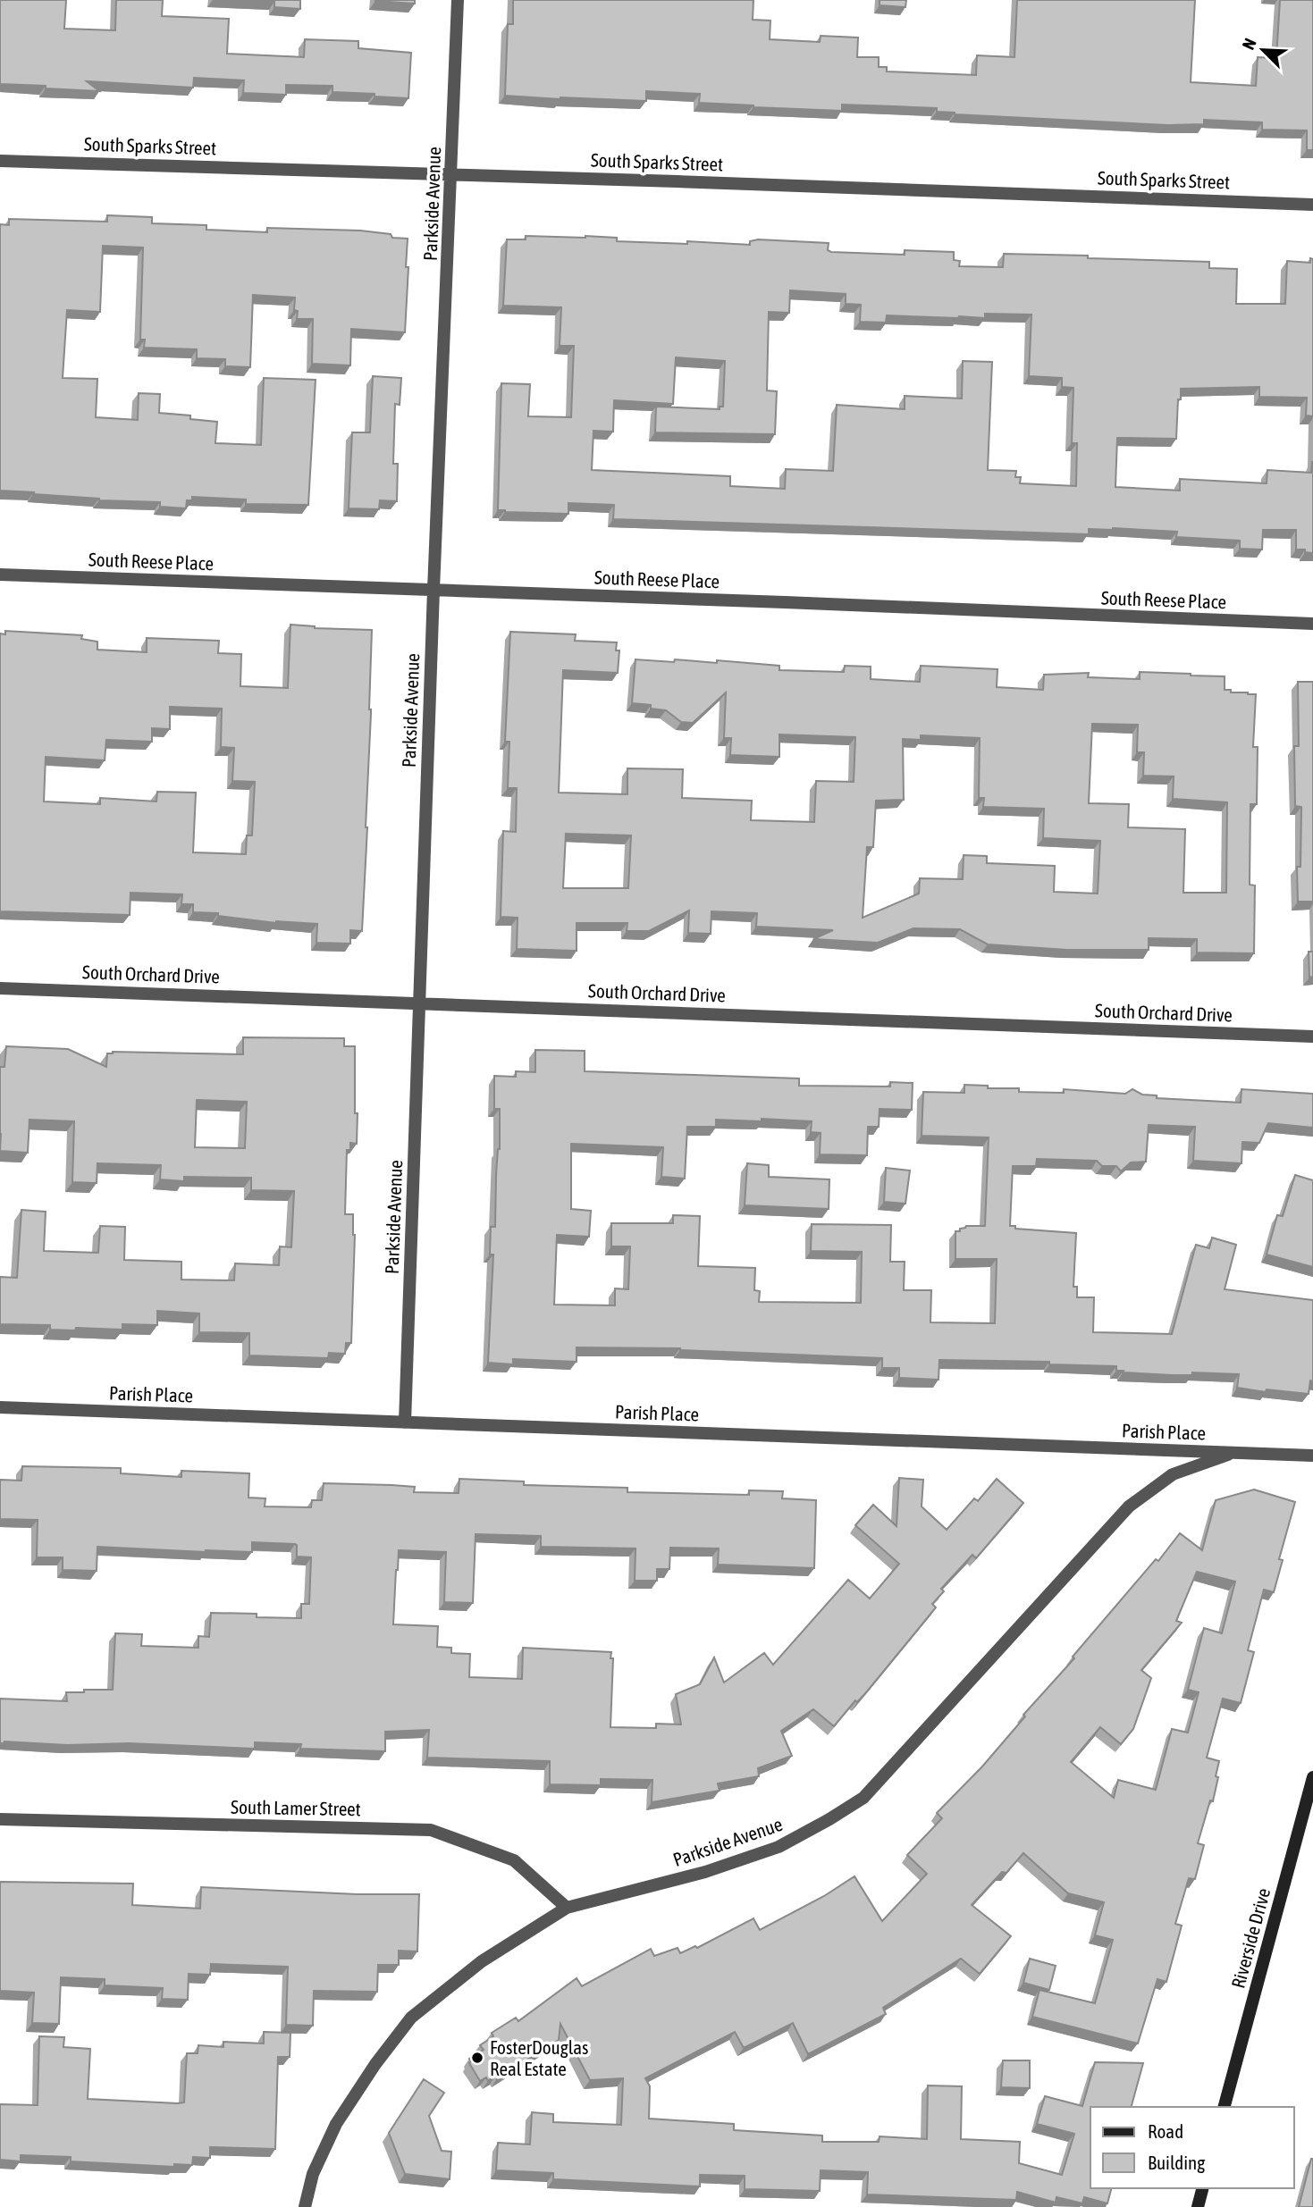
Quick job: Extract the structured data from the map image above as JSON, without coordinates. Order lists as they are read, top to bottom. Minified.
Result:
{"streets":{"main road":["Riverside Drive"],"street":["South Sparks Street","Parkside Avenue","South Reese Place","South Orchard Drive","Parish Place","South Lamer Street"]},"crossings":[["South Sparks Street","Parkside Avenue"],["Parkside Avenue","South Reese Place"],["Parkside Avenue","South Orchard Drive"],["Parkside Avenue","Parish Place"],["Parkside Avenue","South Lamer Street"]],"places":["FosterDouglas Real Estate"],"legend":["Road","Building"],"north":"top left"}
